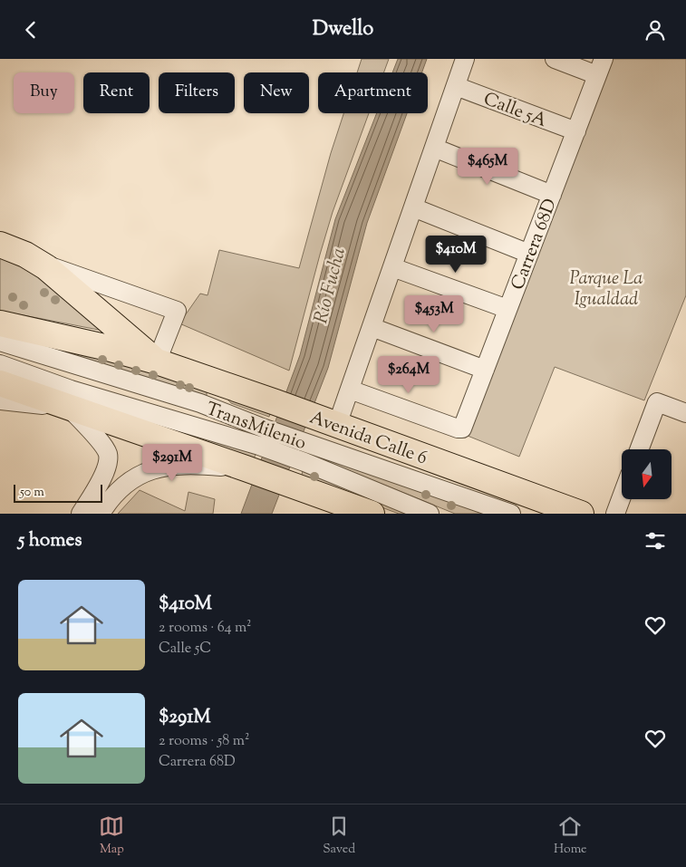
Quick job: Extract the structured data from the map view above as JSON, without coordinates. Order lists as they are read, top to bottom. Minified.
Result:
{"streets":{"highway":["Avenida Calle 6"],"street":["Calle 5A","Carrera 68D","TransMilenio"]},"crossings":[["Calle 5A","Carrera 68D"]],"water":["Río Fucha"],"parks":["Parque La Igualdad"],"scale_bar":"50 m","north":"bottom","page":{"header":"Dwello","chip":["Buy","Rent","Filters","New","Apartment"],"price":["$465M","$410M","$453M","$264M","$291M"],"scale":"50 m","heading":"5 homes","list":[{"name":"$410M","note":"2 rooms · 64 m² · Calle 5C"},{"name":"$291M","note":"2 rooms · 58 m² · Carrera 68D"}],"tabs":["Map","Saved","Home"]}}
